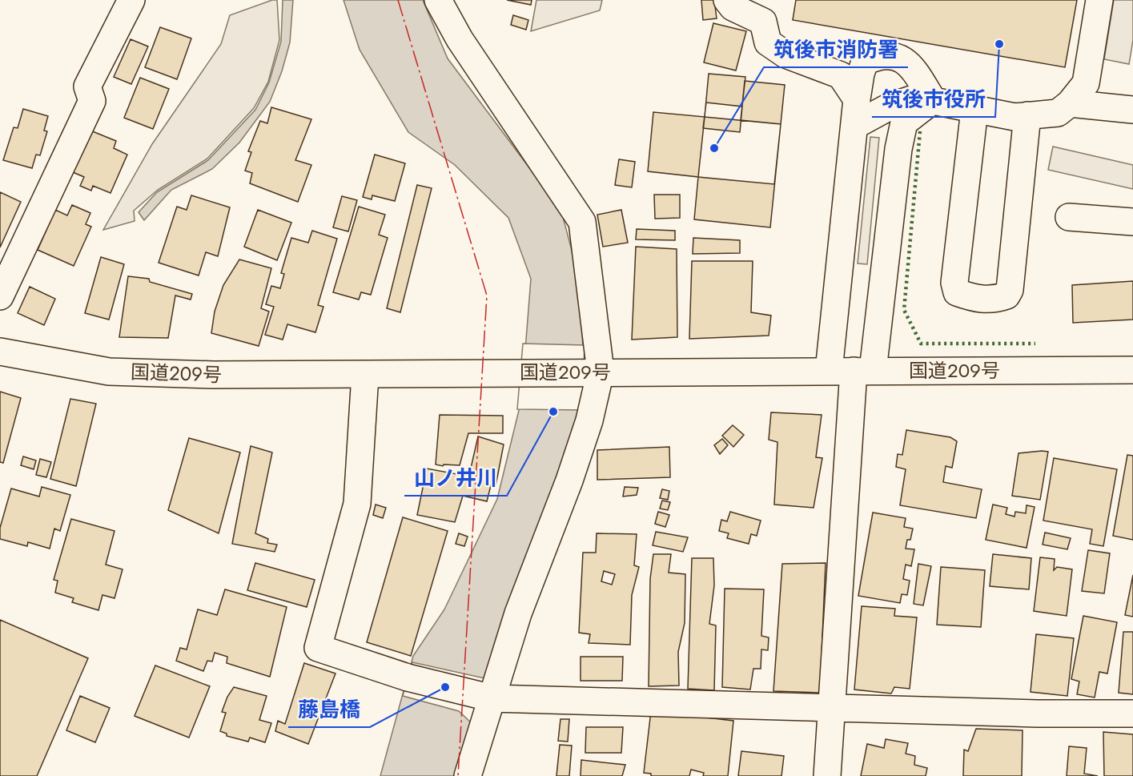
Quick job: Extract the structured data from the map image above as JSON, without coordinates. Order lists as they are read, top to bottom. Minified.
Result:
{"streets":{"main road":["国道209号"]},"places":["筑後市役所","筑後市消防署","山ノ井川","藤島橋"]}
